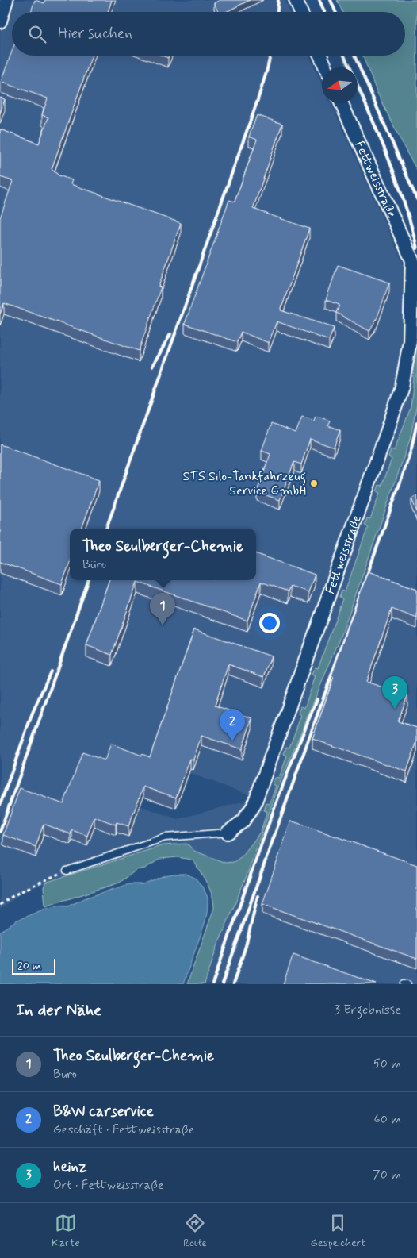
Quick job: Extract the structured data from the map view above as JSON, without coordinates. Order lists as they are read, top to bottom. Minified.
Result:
{"streets":{"street":["Fettweisstraße"]},"places":["STS Silo-Tankfahrzeug Service GmbH"],"scale_bar":"20 m","north":"left","page":{"search":"Hier suchen","popup":["Theo Seulberger-Chemie","Büro"],"pins":["1","3","2"],"scale":"20 m","heading":["In der Nähe","3 Ergebnisse"],"list":[{"mark":"1","name":"Theo Seulberger-Chemie","note":"Büro","value":"50 m"},{"mark":"2","name":"B&W carservice","note":"Geschäft · Fettweisstraße","value":"60 m"},{"mark":"3","name":"heinz","note":"Ort · Fettweisstraße","value":"70 m"}],"nav":["Karte","Route","Gespeichert"]}}
